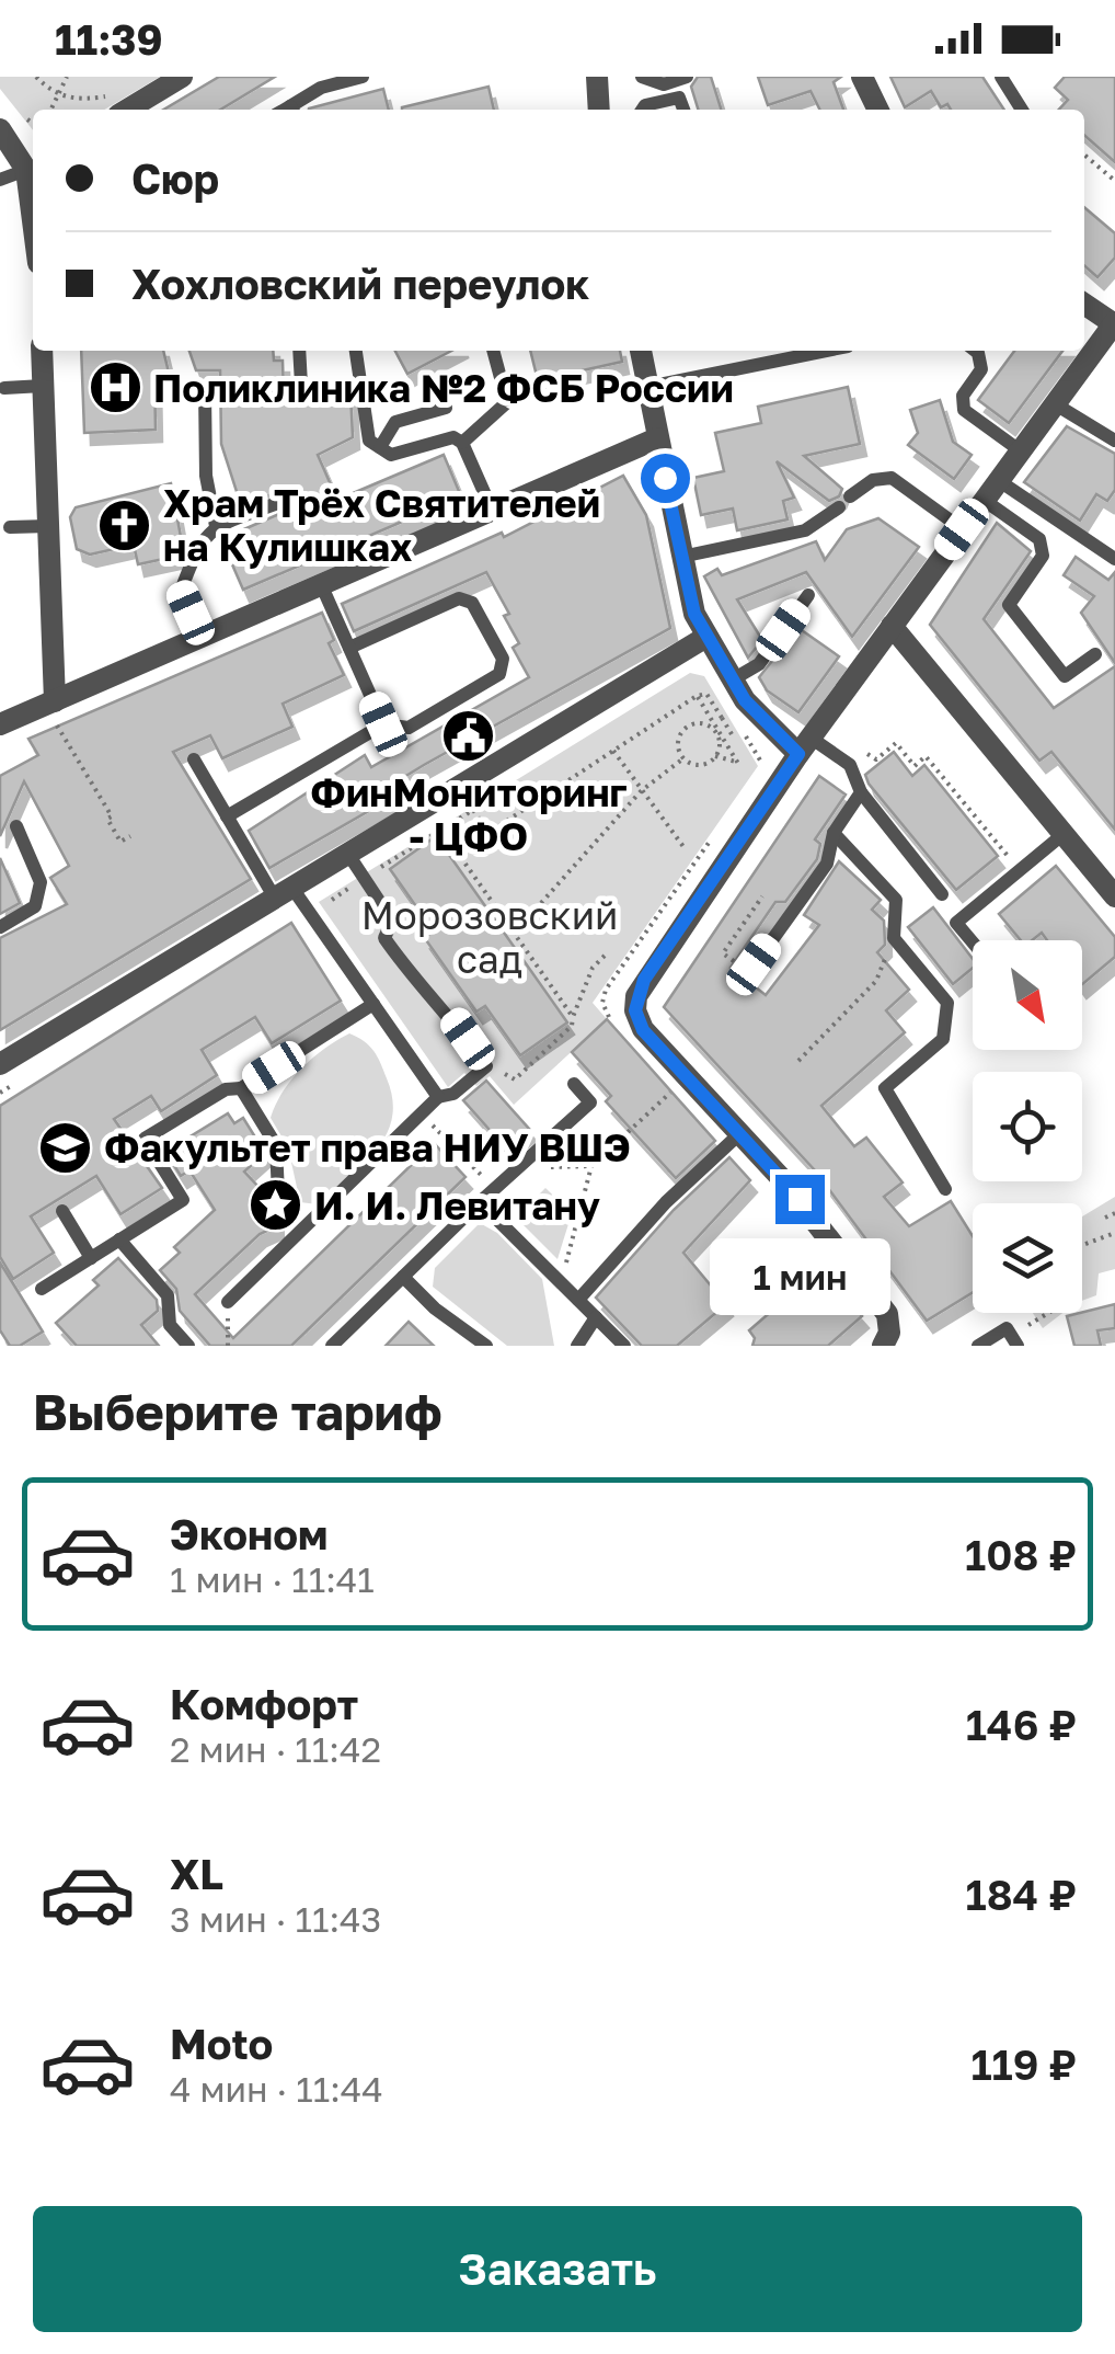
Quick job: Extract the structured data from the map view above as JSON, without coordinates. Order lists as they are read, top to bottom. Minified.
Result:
{"parks":["Морозовский сад"],"places":{"hospital":["Поликлиника №2 ФСБ России"],"church":["Храм Трёх Святителей на Кулишках"],"public building":["ФинМониторинг - ЦФО"],"school or university":["Факультет права НИУ ВШЭ"],"place":["И. И. Левитану"]},"north":"bottom right","page":{"status":"11:39","banner":["Сюр","Хохловский переулок"],"bubble":"1 мин","heading":"Выберите тариф","list":[{"name":"Эконом","note":"1 мин · 11:41","value":"108 ₽"},{"name":"Комфорт","note":"2 мин · 11:42","value":"146 ₽"},{"name":"XL","note":"3 мин · 11:43","value":"184 ₽"},{"name":"Moto","note":"4 мин · 11:44","value":"119 ₽"}],"buttons":"Заказать"}}
